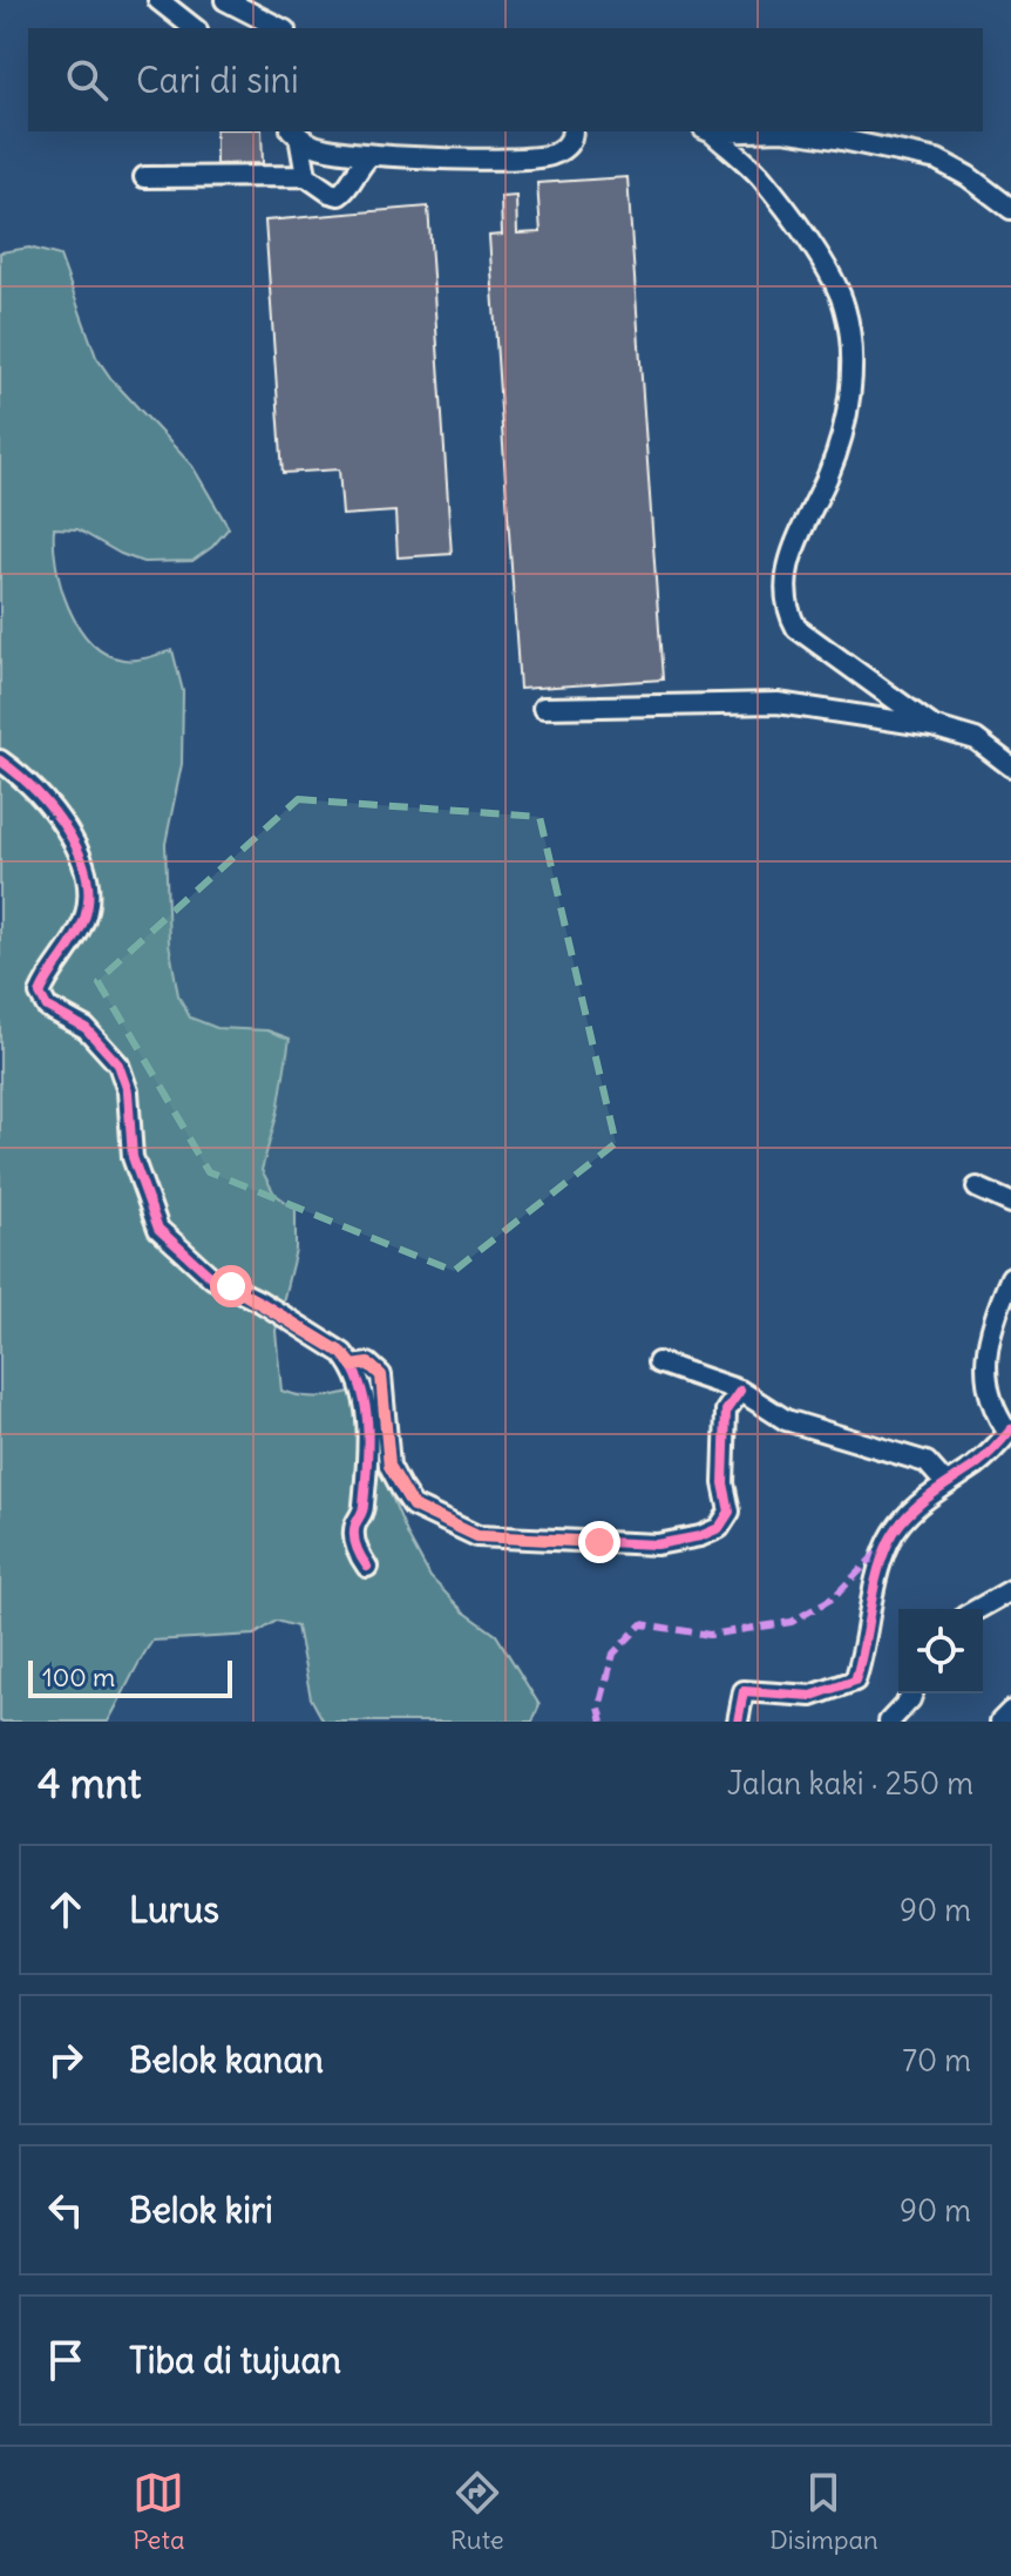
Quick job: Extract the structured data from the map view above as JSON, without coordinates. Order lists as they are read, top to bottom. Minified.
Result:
{"scale_bar":"100 m","page":{"search":"Cari di sini","scale":"100 m","heading":["4 mnt","Jalan kaki · 250 m"],"list":[["Lurus","90 m"],["Belok kanan","70 m"],["Belok kiri","90 m"],"Tiba di tujuan"],"nav":["Peta","Rute","Disimpan"]}}
